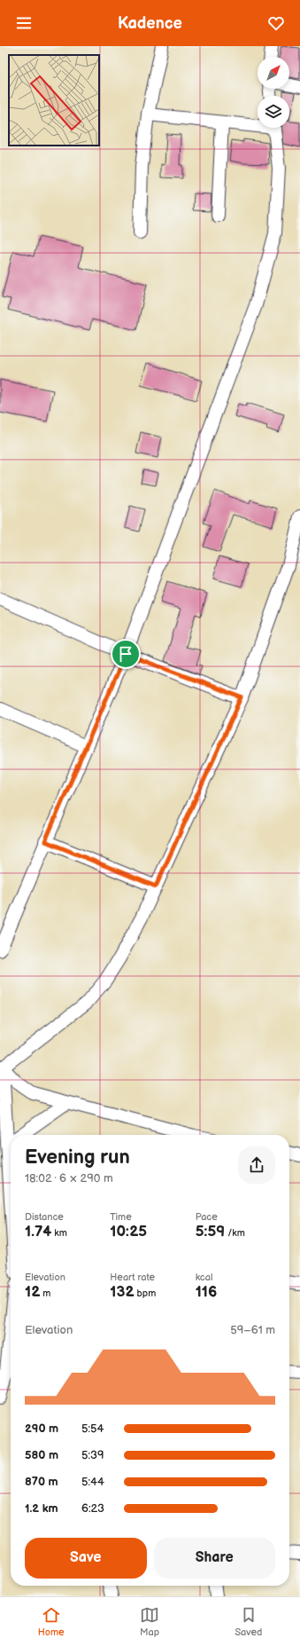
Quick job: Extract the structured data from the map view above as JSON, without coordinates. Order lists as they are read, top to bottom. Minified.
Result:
{"north":"top right","page":{"header":"Kadence","heading":["Evening run","18:02 · 6 × 290 m"],"stats":[["Distance","1.74 km"],["Time","10:25"],["Pace","5:59 /km"],["Elevation","12 m"],["Heart rate","132 bpm"],["kcal","116"]],"chart":["Elevation","59–61 m"],"list":[{"name":"290 m","note":"5:54"},{"name":"580 m","note":"5:39"},{"name":"870 m","note":"5:44"},{"name":"1.2 km","note":"6:23"}],"buttons":["Save","Share"],"tabs":["Home","Map","Saved"]}}
